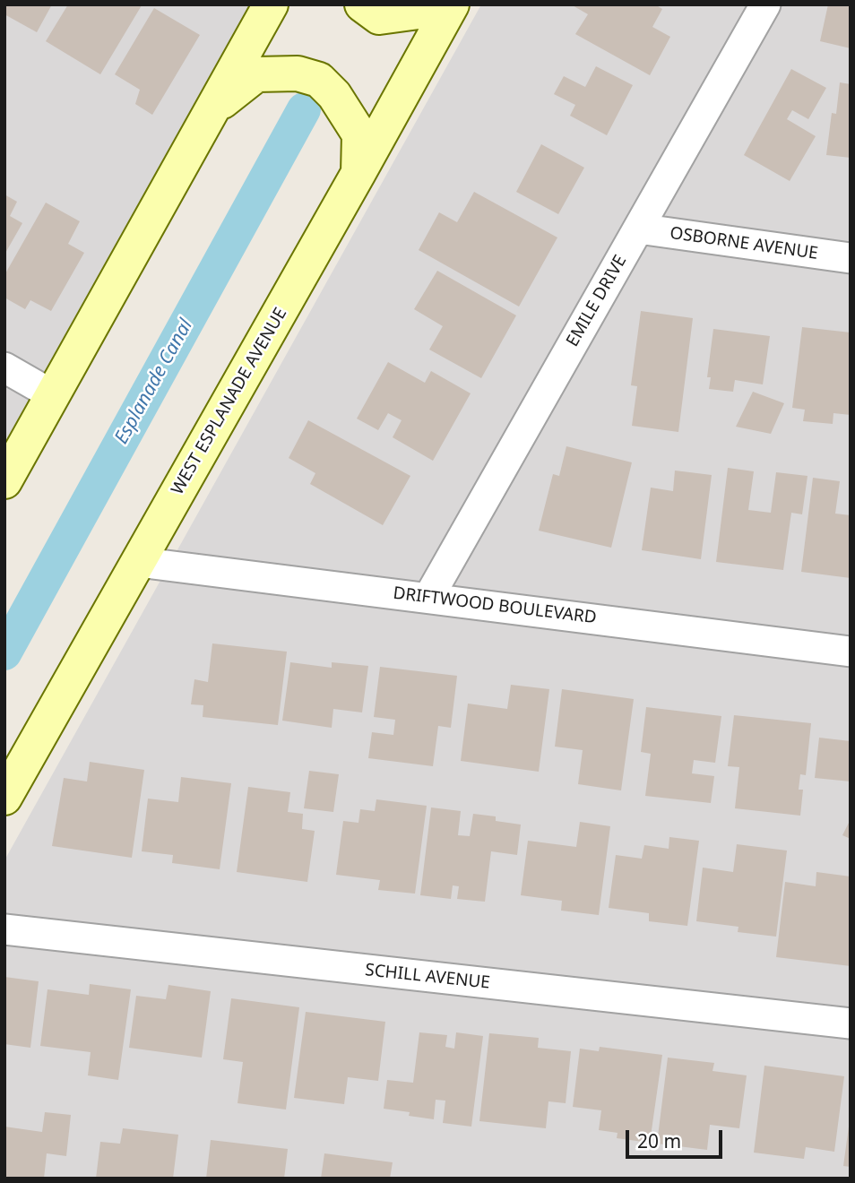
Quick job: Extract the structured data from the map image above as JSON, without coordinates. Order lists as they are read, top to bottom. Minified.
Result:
{"streets":{"main road":["WEST ESPLANADE AVENUE"],"street":["OSBORNE AVENUE","EMILE DRIVE","DRIFTWOOD BOULEVARD","SCHILL AVENUE"]},"crossings":[["OSBORNE AVENUE","EMILE DRIVE"],["EMILE DRIVE","DRIFTWOOD BOULEVARD"],["WEST ESPLANADE AVENUE","DRIFTWOOD BOULEVARD"]],"water":["Esplanade Canal"],"scale_bar":"20 m"}
